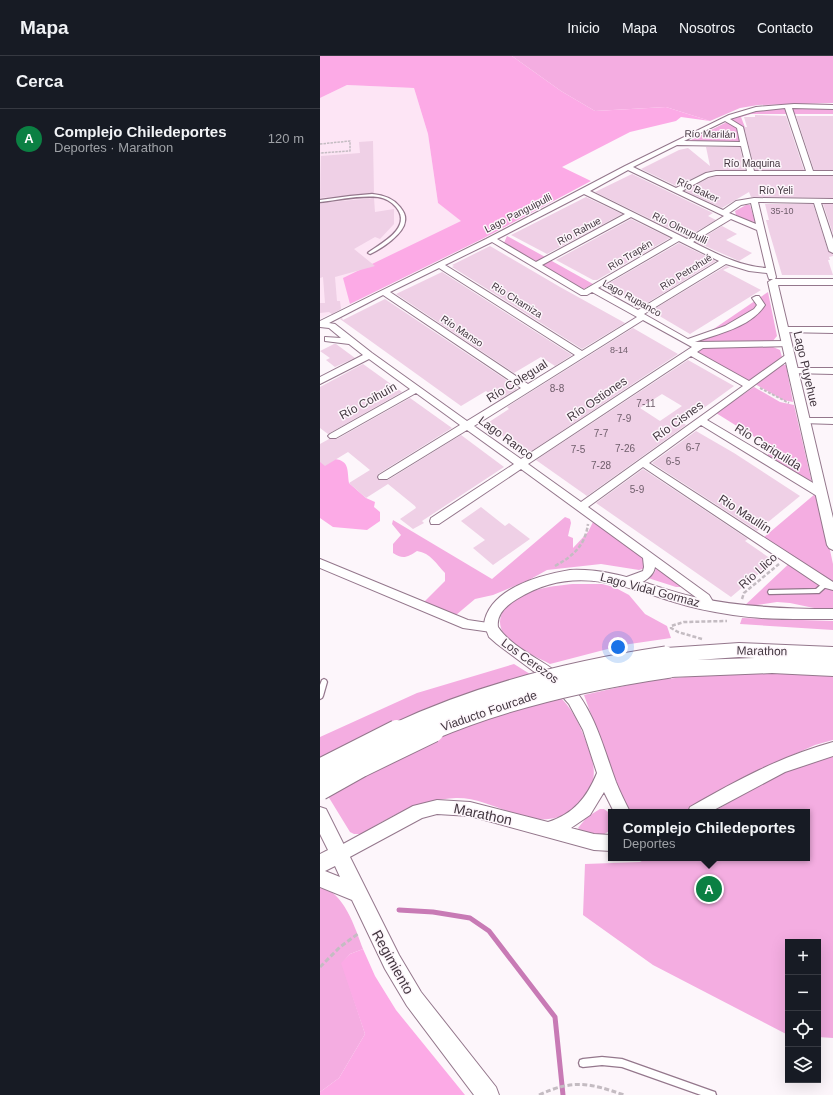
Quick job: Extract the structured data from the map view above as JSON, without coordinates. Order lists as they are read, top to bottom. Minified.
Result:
{"streets":{"main road":["Marathon","Viaducto Fourcade","Regimiento"],"street":["Río Marilán","Río Maquina","Río Baker","Río Yeli","Lago Panguipulli","Río Olmupulli","Río Rahue","Río Trapén","Río Petrohué","Lago Rupanco","Rio Chamiza","Río Manso","Lago Puyehue","Río Colegual","Río Ostiones","Río Coihuín","Río Cisnes","Lago Ranco","Río Cariquilda","Rio Maullín","Lago Vidal Gormaz","Los Cerezos"],"path":["Río Llico"]},"crossings":[["Río Marilán","Lago Panguipulli"],["Río Maquina","Río Baker"],["Río Baker","Río Yeli"],["Río Baker","Lago Panguipulli"],["Río Baker","Lago Puyehue"],["Río Yeli","Lago Puyehue"],["Lago Panguipulli","Río Olmupulli"],["Lago Panguipulli","Lago Rupanco"],["Lago Panguipulli","Rio Chamiza"],["Lago Panguipulli","Río Manso"],["Río Olmupulli","Río Rahue"],["Río Olmupulli","Río Trapén"],["Río Olmupulli","Río Petrohué"],["Río Olmupulli","Lago Puyehue"],["Río Rahue","Lago Rupanco"],["Río Trapén","Lago Rupanco"],["Río Petrohué","Lago Rupanco"],["Río Petrohué","Río Colegual"],["Lago Rupanco","Río Colegual"],["Lago Rupanco","Río Ostiones"],["Rio Chamiza","Río Colegual"],["Río Manso","Río Colegual"],["Lago Puyehue","Río Ostiones"],["Lago Puyehue","Río Cisnes"],["Lago Puyehue","Río Cariquilda"],["Río Colegual","Lago Ranco"],["Río Ostiones","Río Cisnes"],["Río Ostiones","Lago Ranco"],["Río Coihuín","Lago Ranco"],["Río Cisnes","Lago Ranco"],["Río Cisnes","Río Cariquilda"],["Río Cisnes","Rio Maullín"],["Lago Ranco","Lago Vidal Gormaz"],["Rio Maullín","Río Llico"],["Lago Vidal Gormaz","Los Cerezos"],["Marathon","Viaducto Fourcade"],["Marathon","Regimiento"]],"house_numbers":["35-10","8-14","8-8","7-11","7-9","7-7","6-7","7-26","7-5","6-5","7-28","5-9"],"page":{"header":"Mapa","nav":["Inicio","Mapa","Nosotros","Contacto"],"heading":"Cerca","list":[{"mark":"A","name":"Complejo Chiledeportes","note":"Deportes · Marathon","value":"120 m"}],"popup":["Complejo Chiledeportes","Deportes"],"pins":"A","map_buttons":["+","−"]}}
